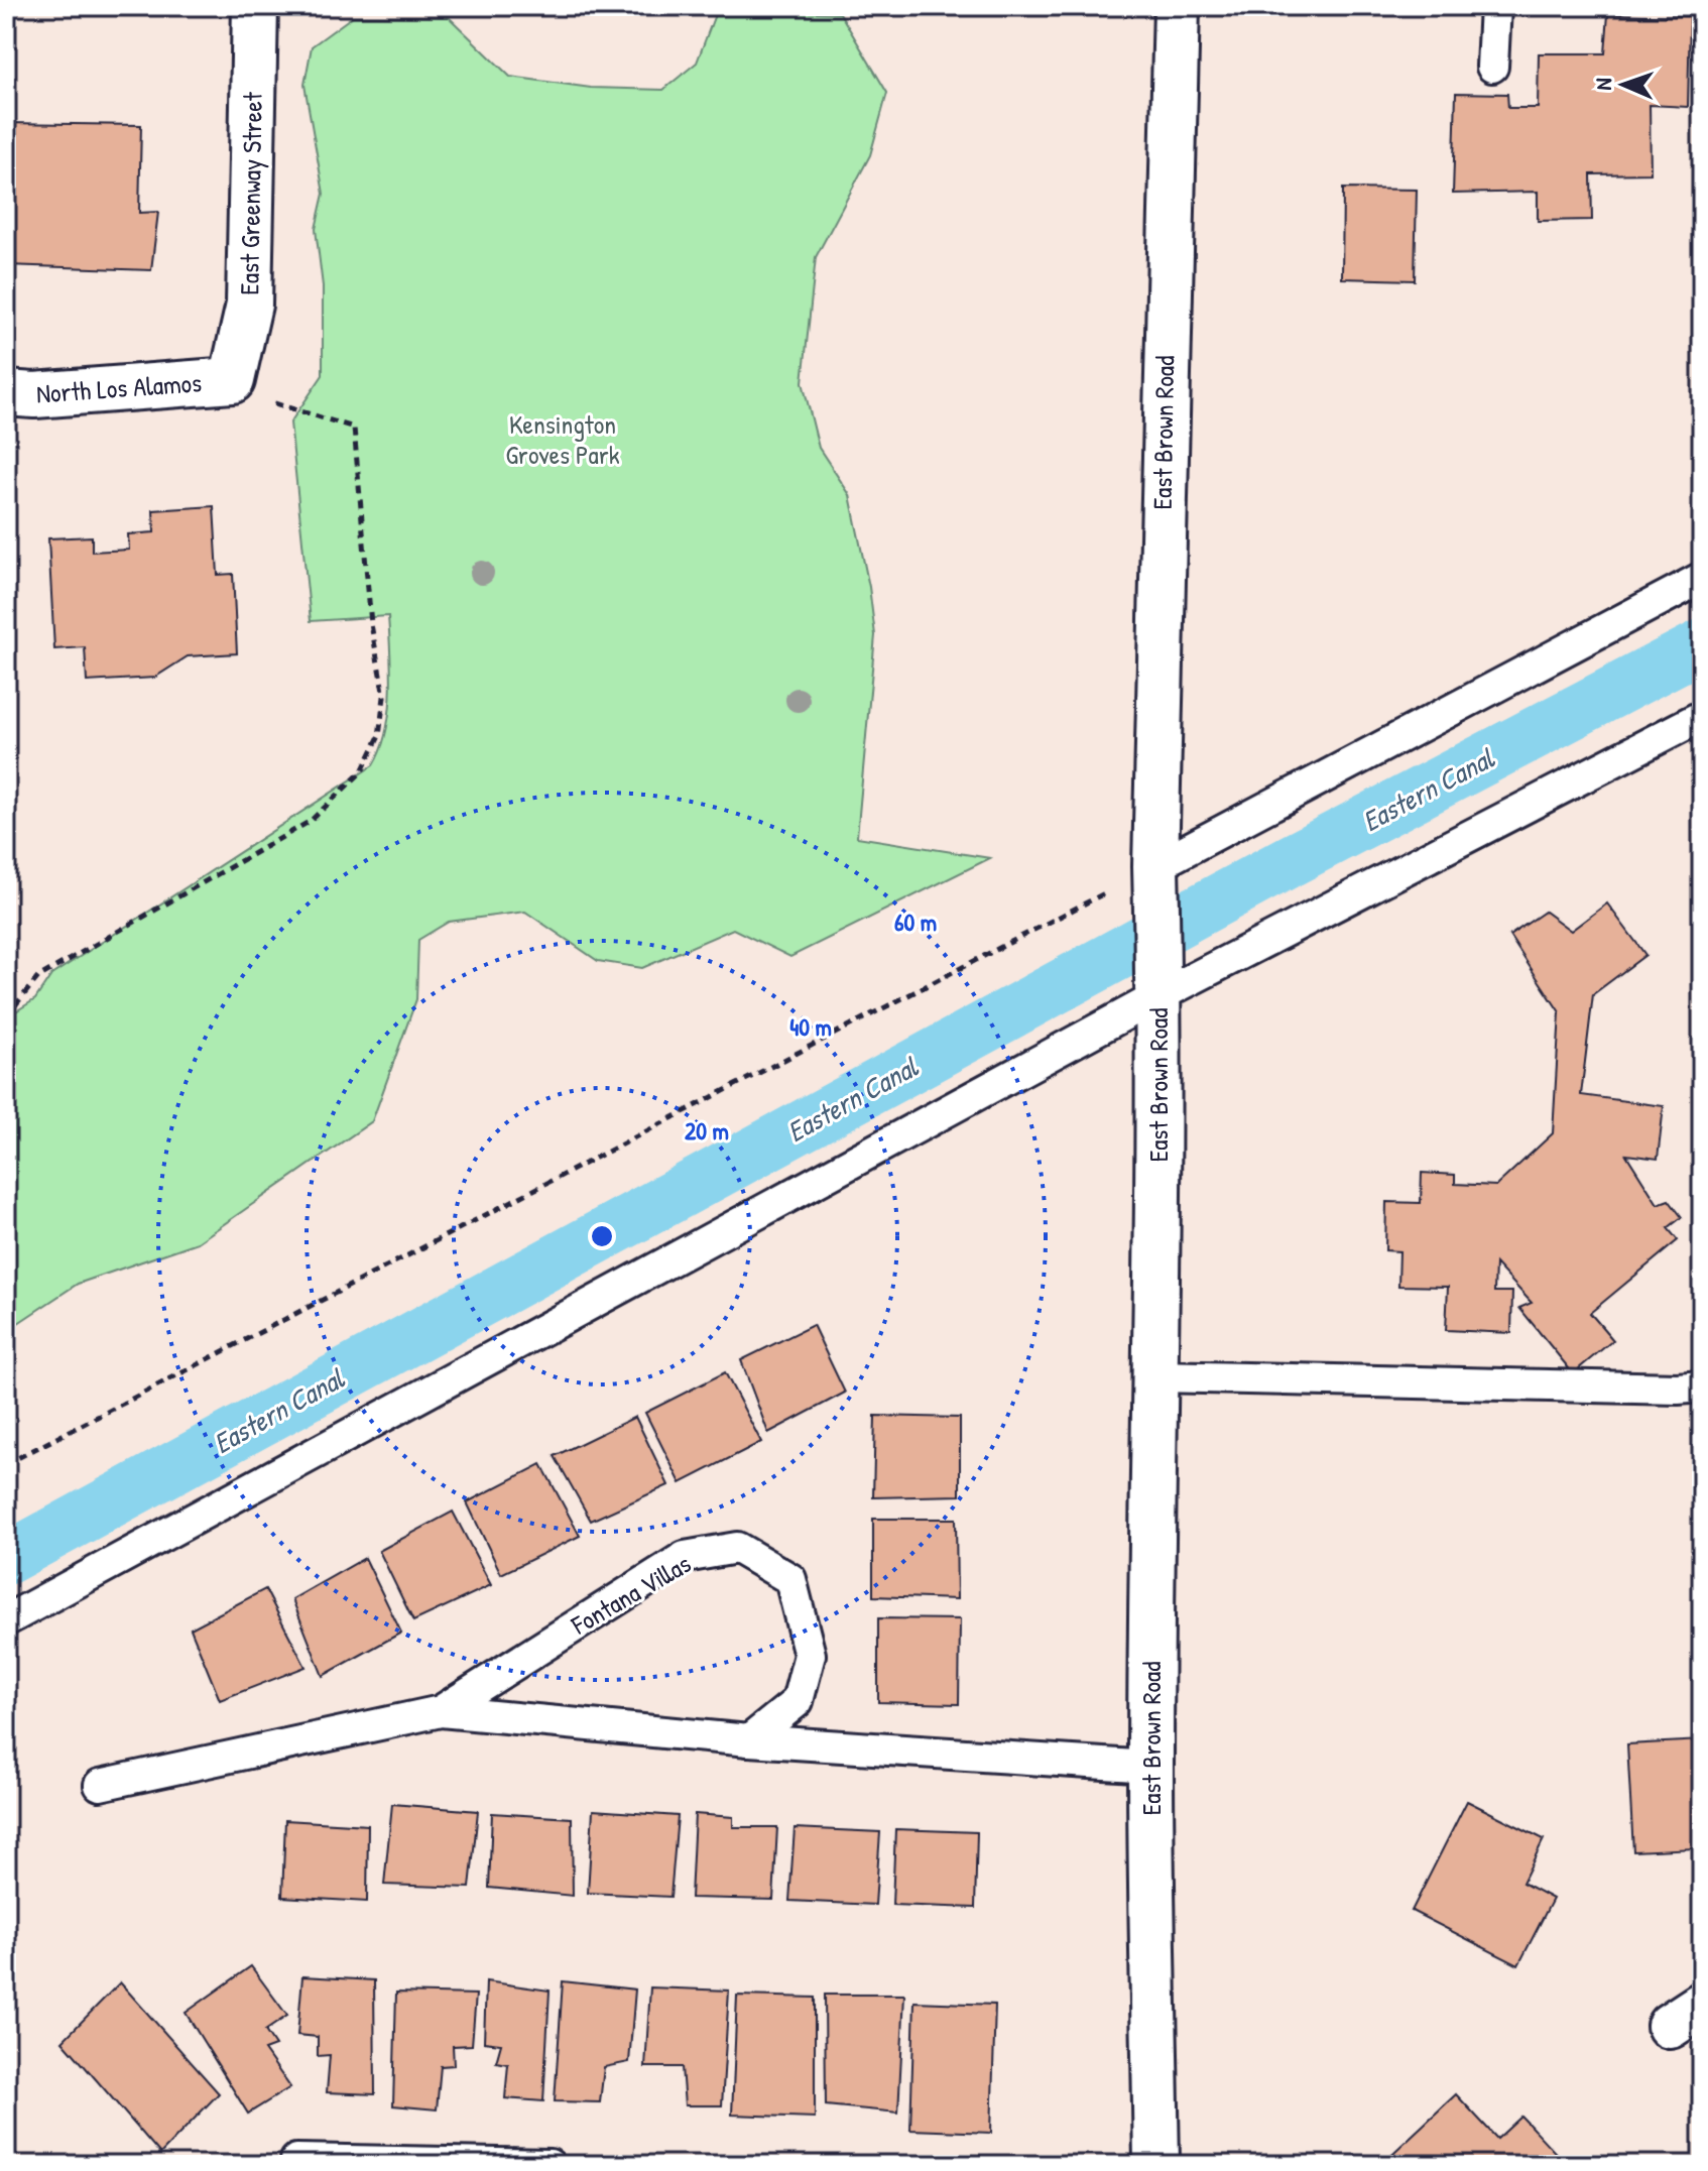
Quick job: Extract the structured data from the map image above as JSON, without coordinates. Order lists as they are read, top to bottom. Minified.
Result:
{"streets":{"main road":["East Greenway Street","North Los Alamos","East Brown Road"],"lane":["Fontana Villas"]},"crossings":[["East Greenway Street","North Los Alamos"],["East Brown Road","Fontana Villas"]],"water":["Eastern Canal"],"parks":["Kensington Groves Park"],"north":"left","rings":["60 m","40 m","20 m"]}
